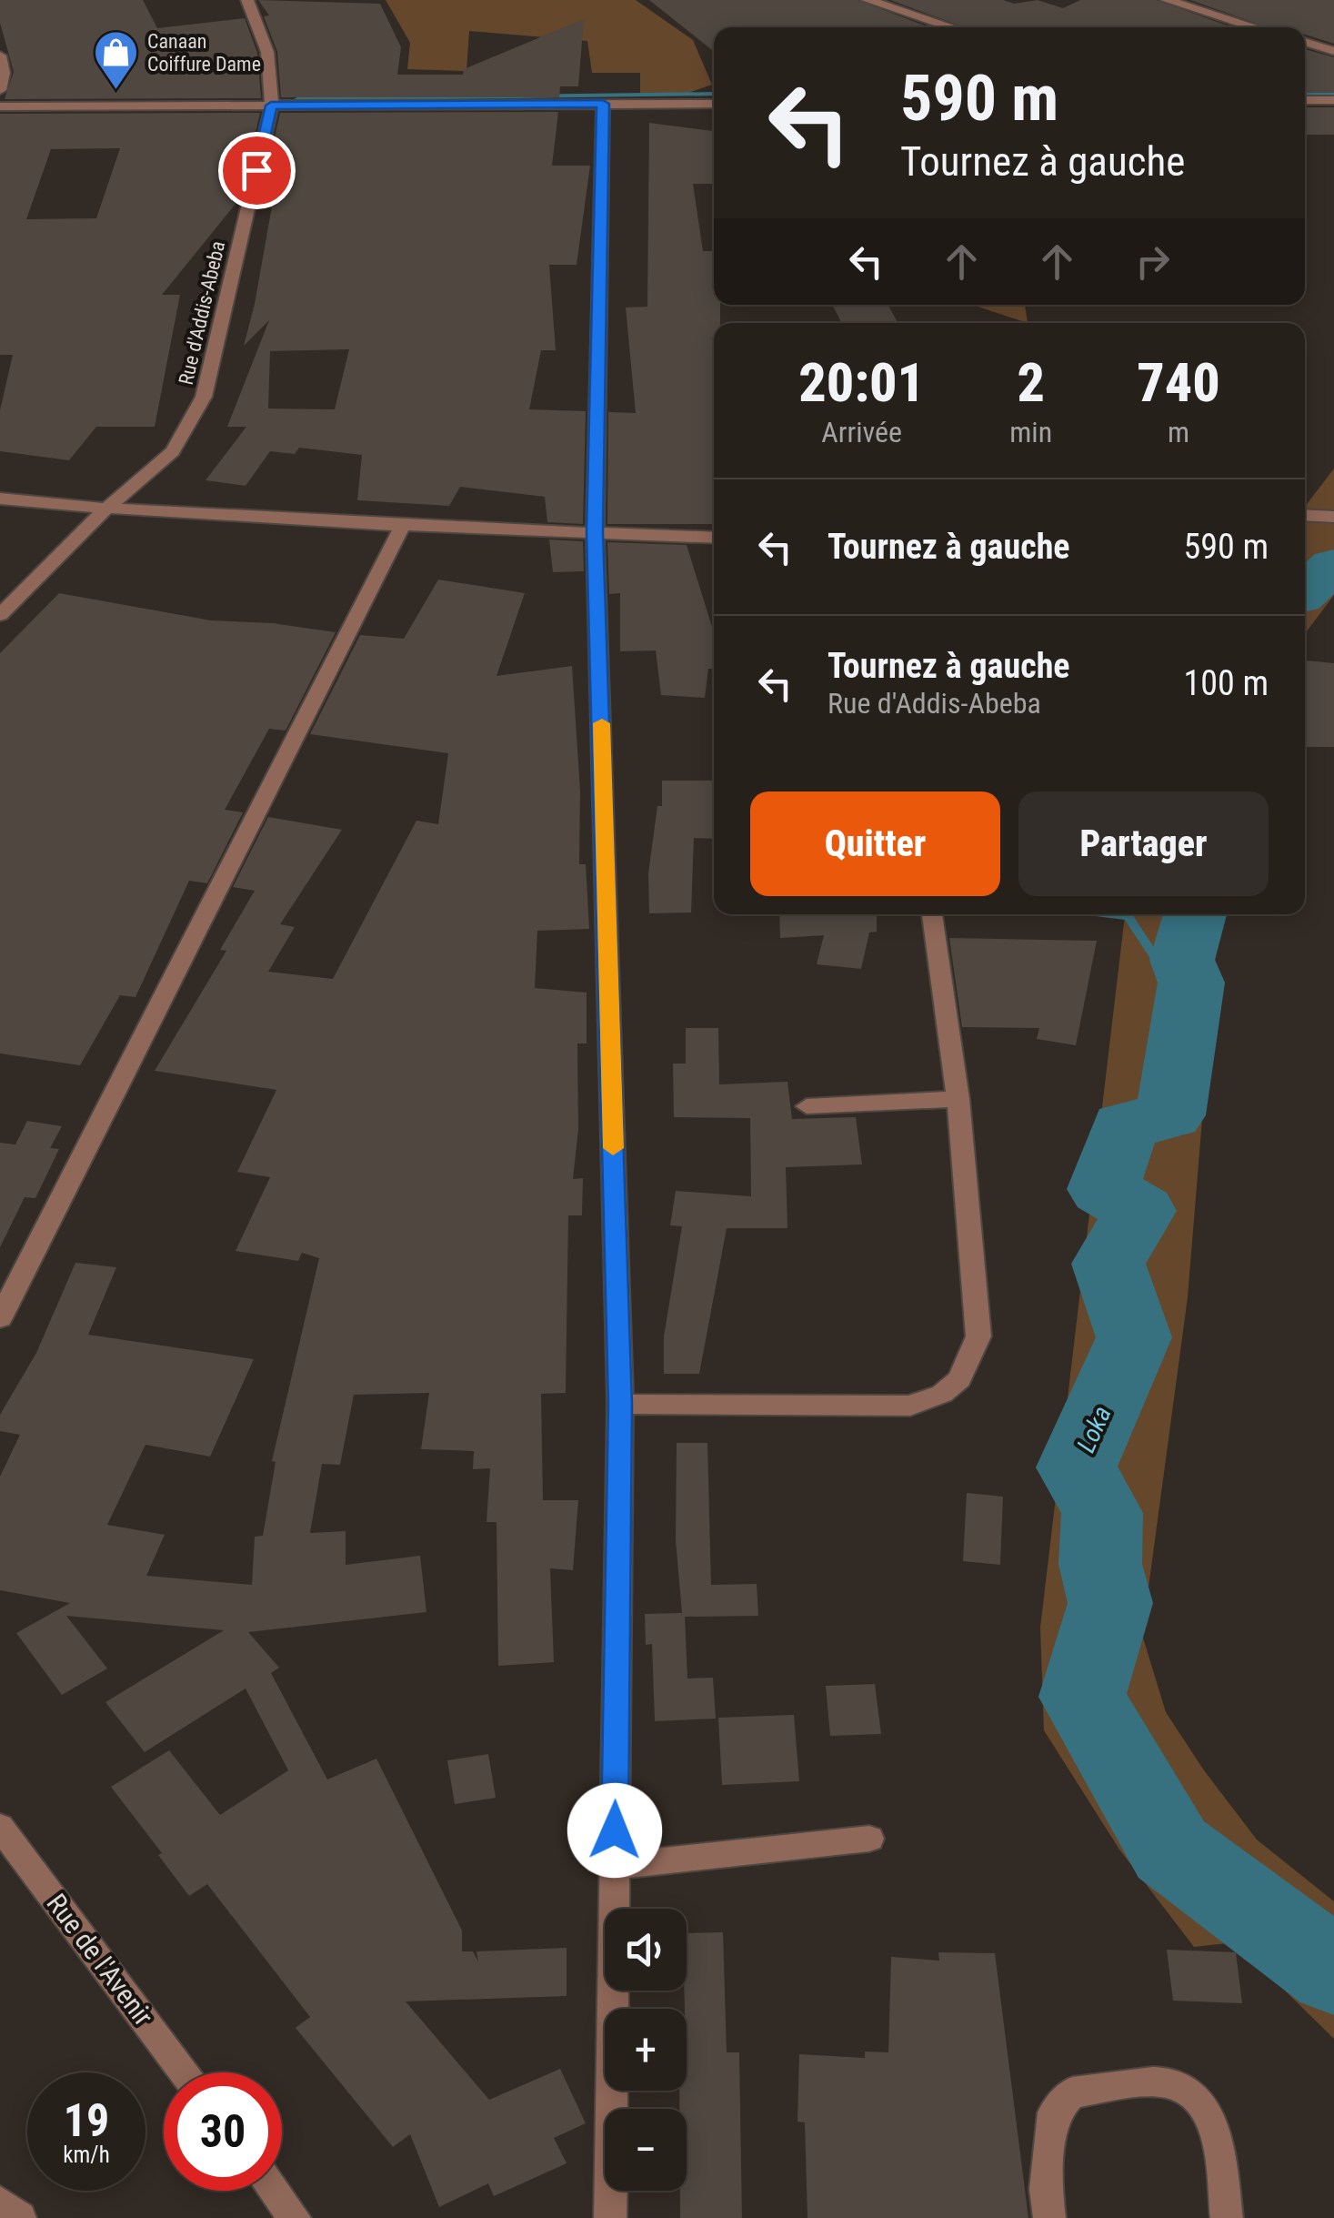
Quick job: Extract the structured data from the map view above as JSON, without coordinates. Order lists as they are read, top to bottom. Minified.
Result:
{"streets":{"street":["Rue d'Addis-Abeba","Rue de l'Avenir"]},"water":["Loka"],"places":{"shop":["Canaan Coiffure Dame"]},"page":{"turn":["590 m","Tournez à gauche"],"eta":["20:01","Arrivée","2","min","740","m"],"list":[{"name":"Tournez à gauche","value":"590 m"},{"name":"Tournez à gauche","note":"Rue d'Addis-Abeba","value":"100 m"}],"buttons":["Quitter","Partager"],"map_buttons":["+","−"],"speed":"19 km/h","limit":"30"}}
